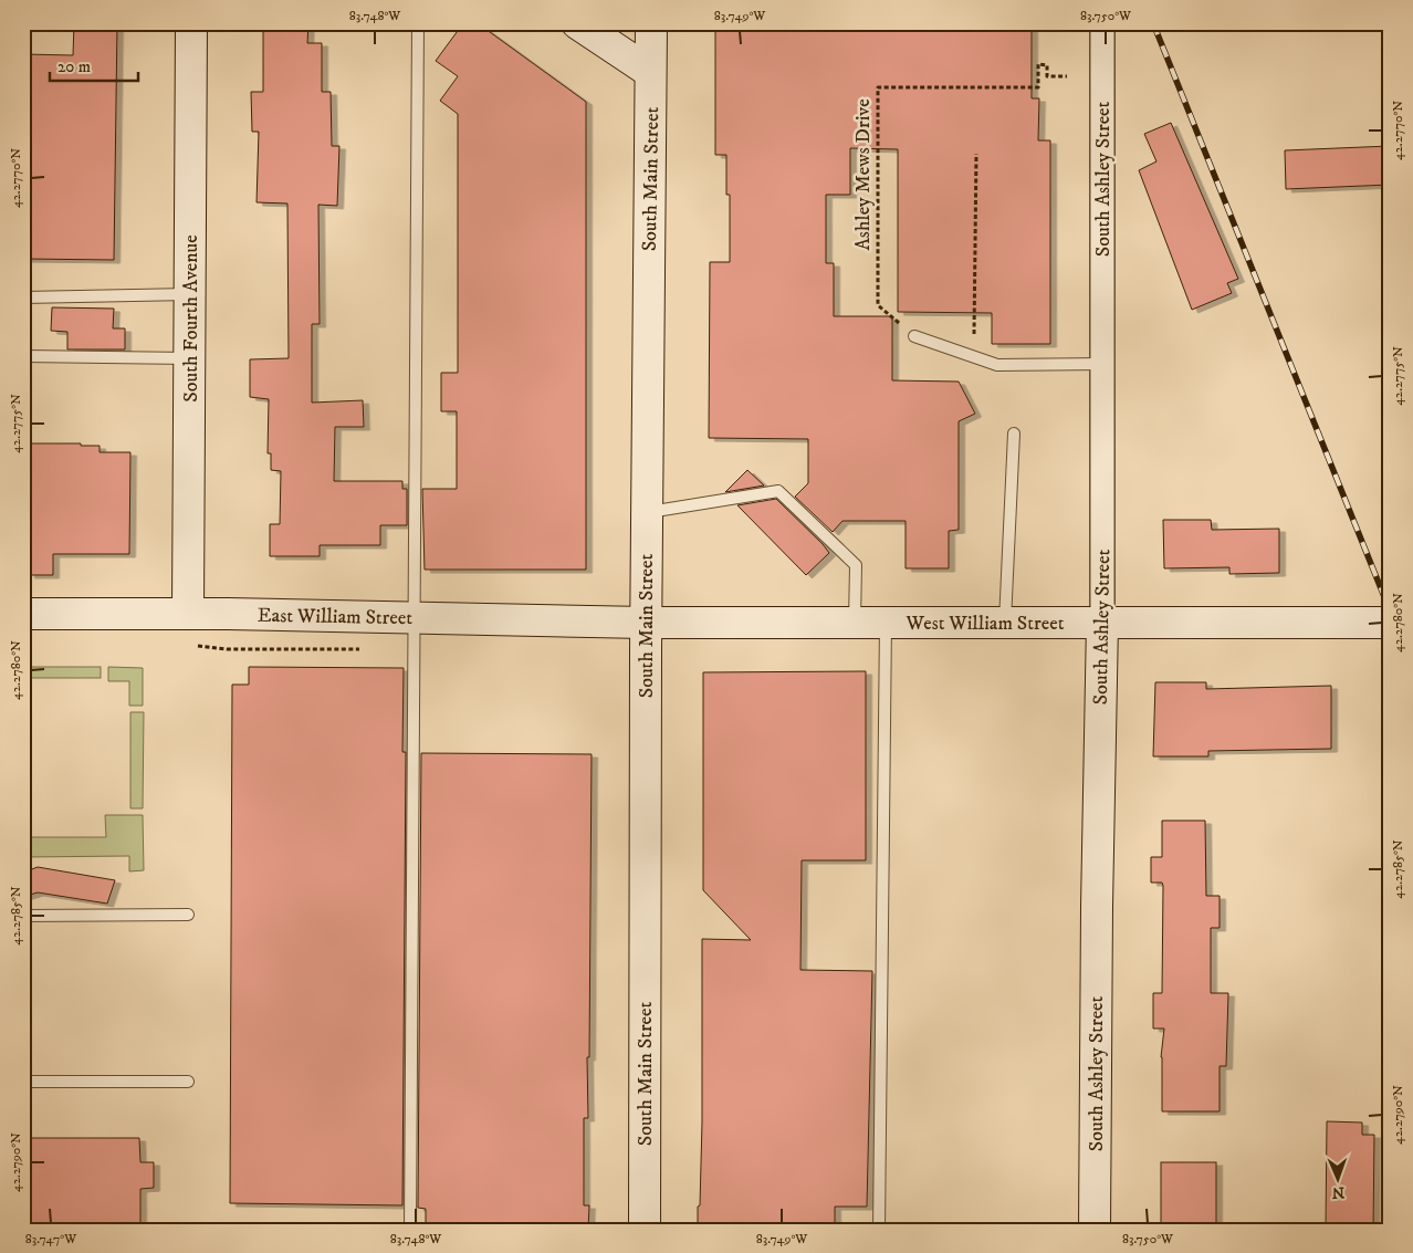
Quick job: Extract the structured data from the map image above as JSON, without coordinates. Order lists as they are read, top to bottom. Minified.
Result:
{"streets":{"street":["South Main Street","South Ashley Street","South Fourth Avenue","East William Street","West William Street"],"path":["Ashley Mews Drive"]},"crossings":[["South Main Street","East William Street"],["South Main Street","West William Street"],["South Ashley Street","West William Street"],["South Fourth Avenue","East William Street"],["East William Street","West William Street"]],"scale_bar":"20 m","north":"bottom","coordinates":["83.748°W","83.749°W","83.750°W","42.2770°N","42.2775°N","42.2780°N","42.2785°N","42.2790°N","83.747°W"]}
